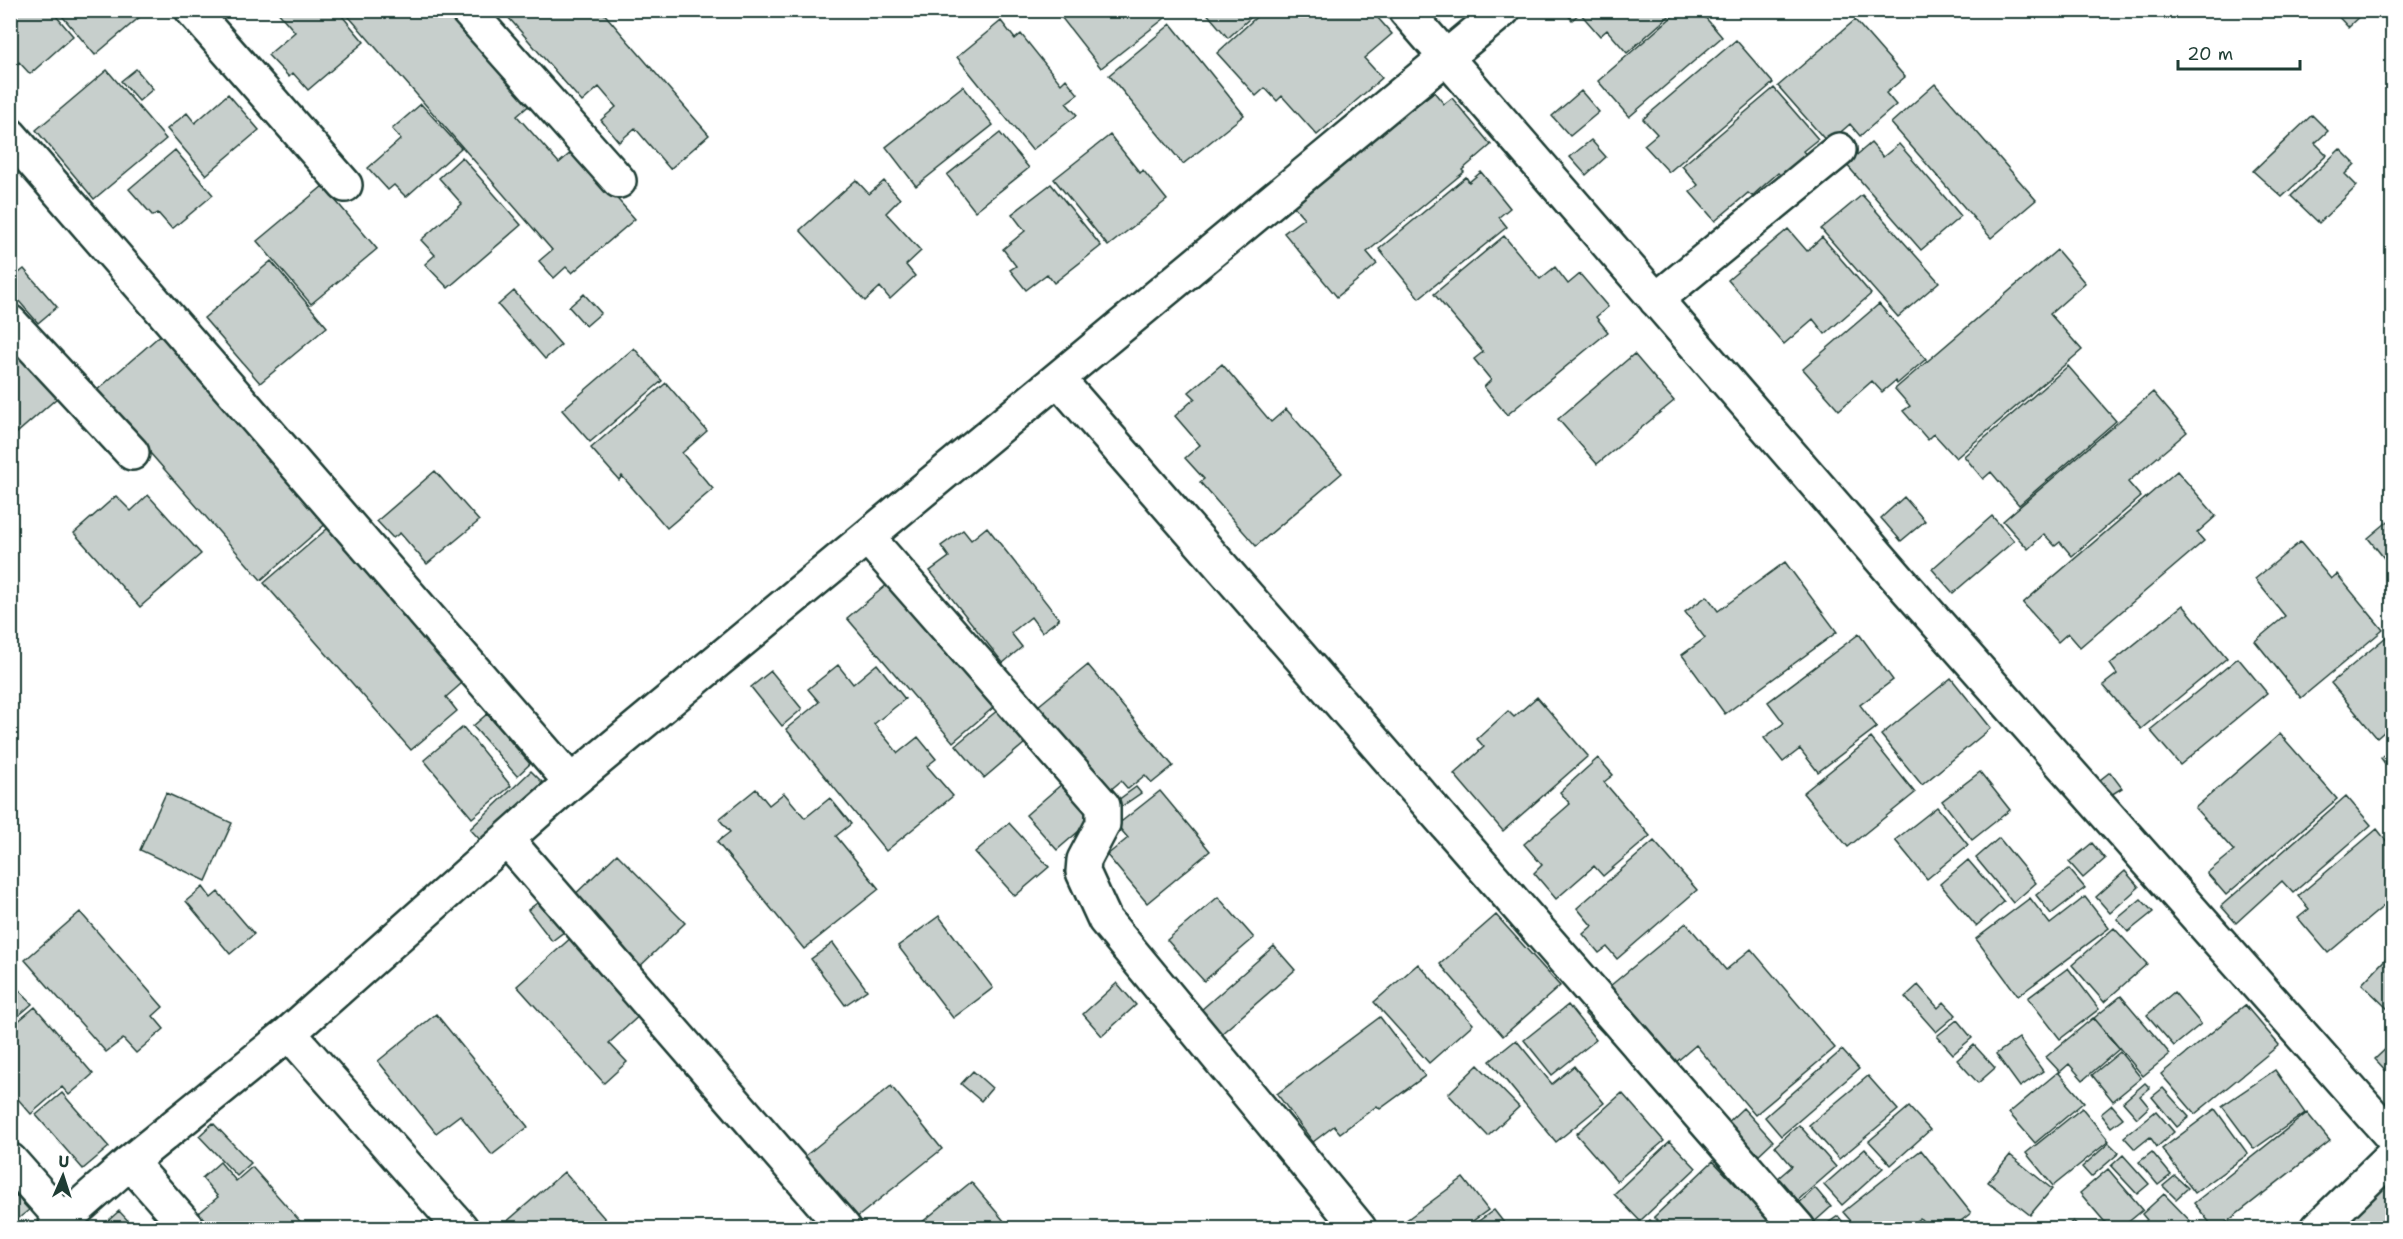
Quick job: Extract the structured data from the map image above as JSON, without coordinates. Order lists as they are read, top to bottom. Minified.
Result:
{"scale_bar":"20 m","north":"top"}
